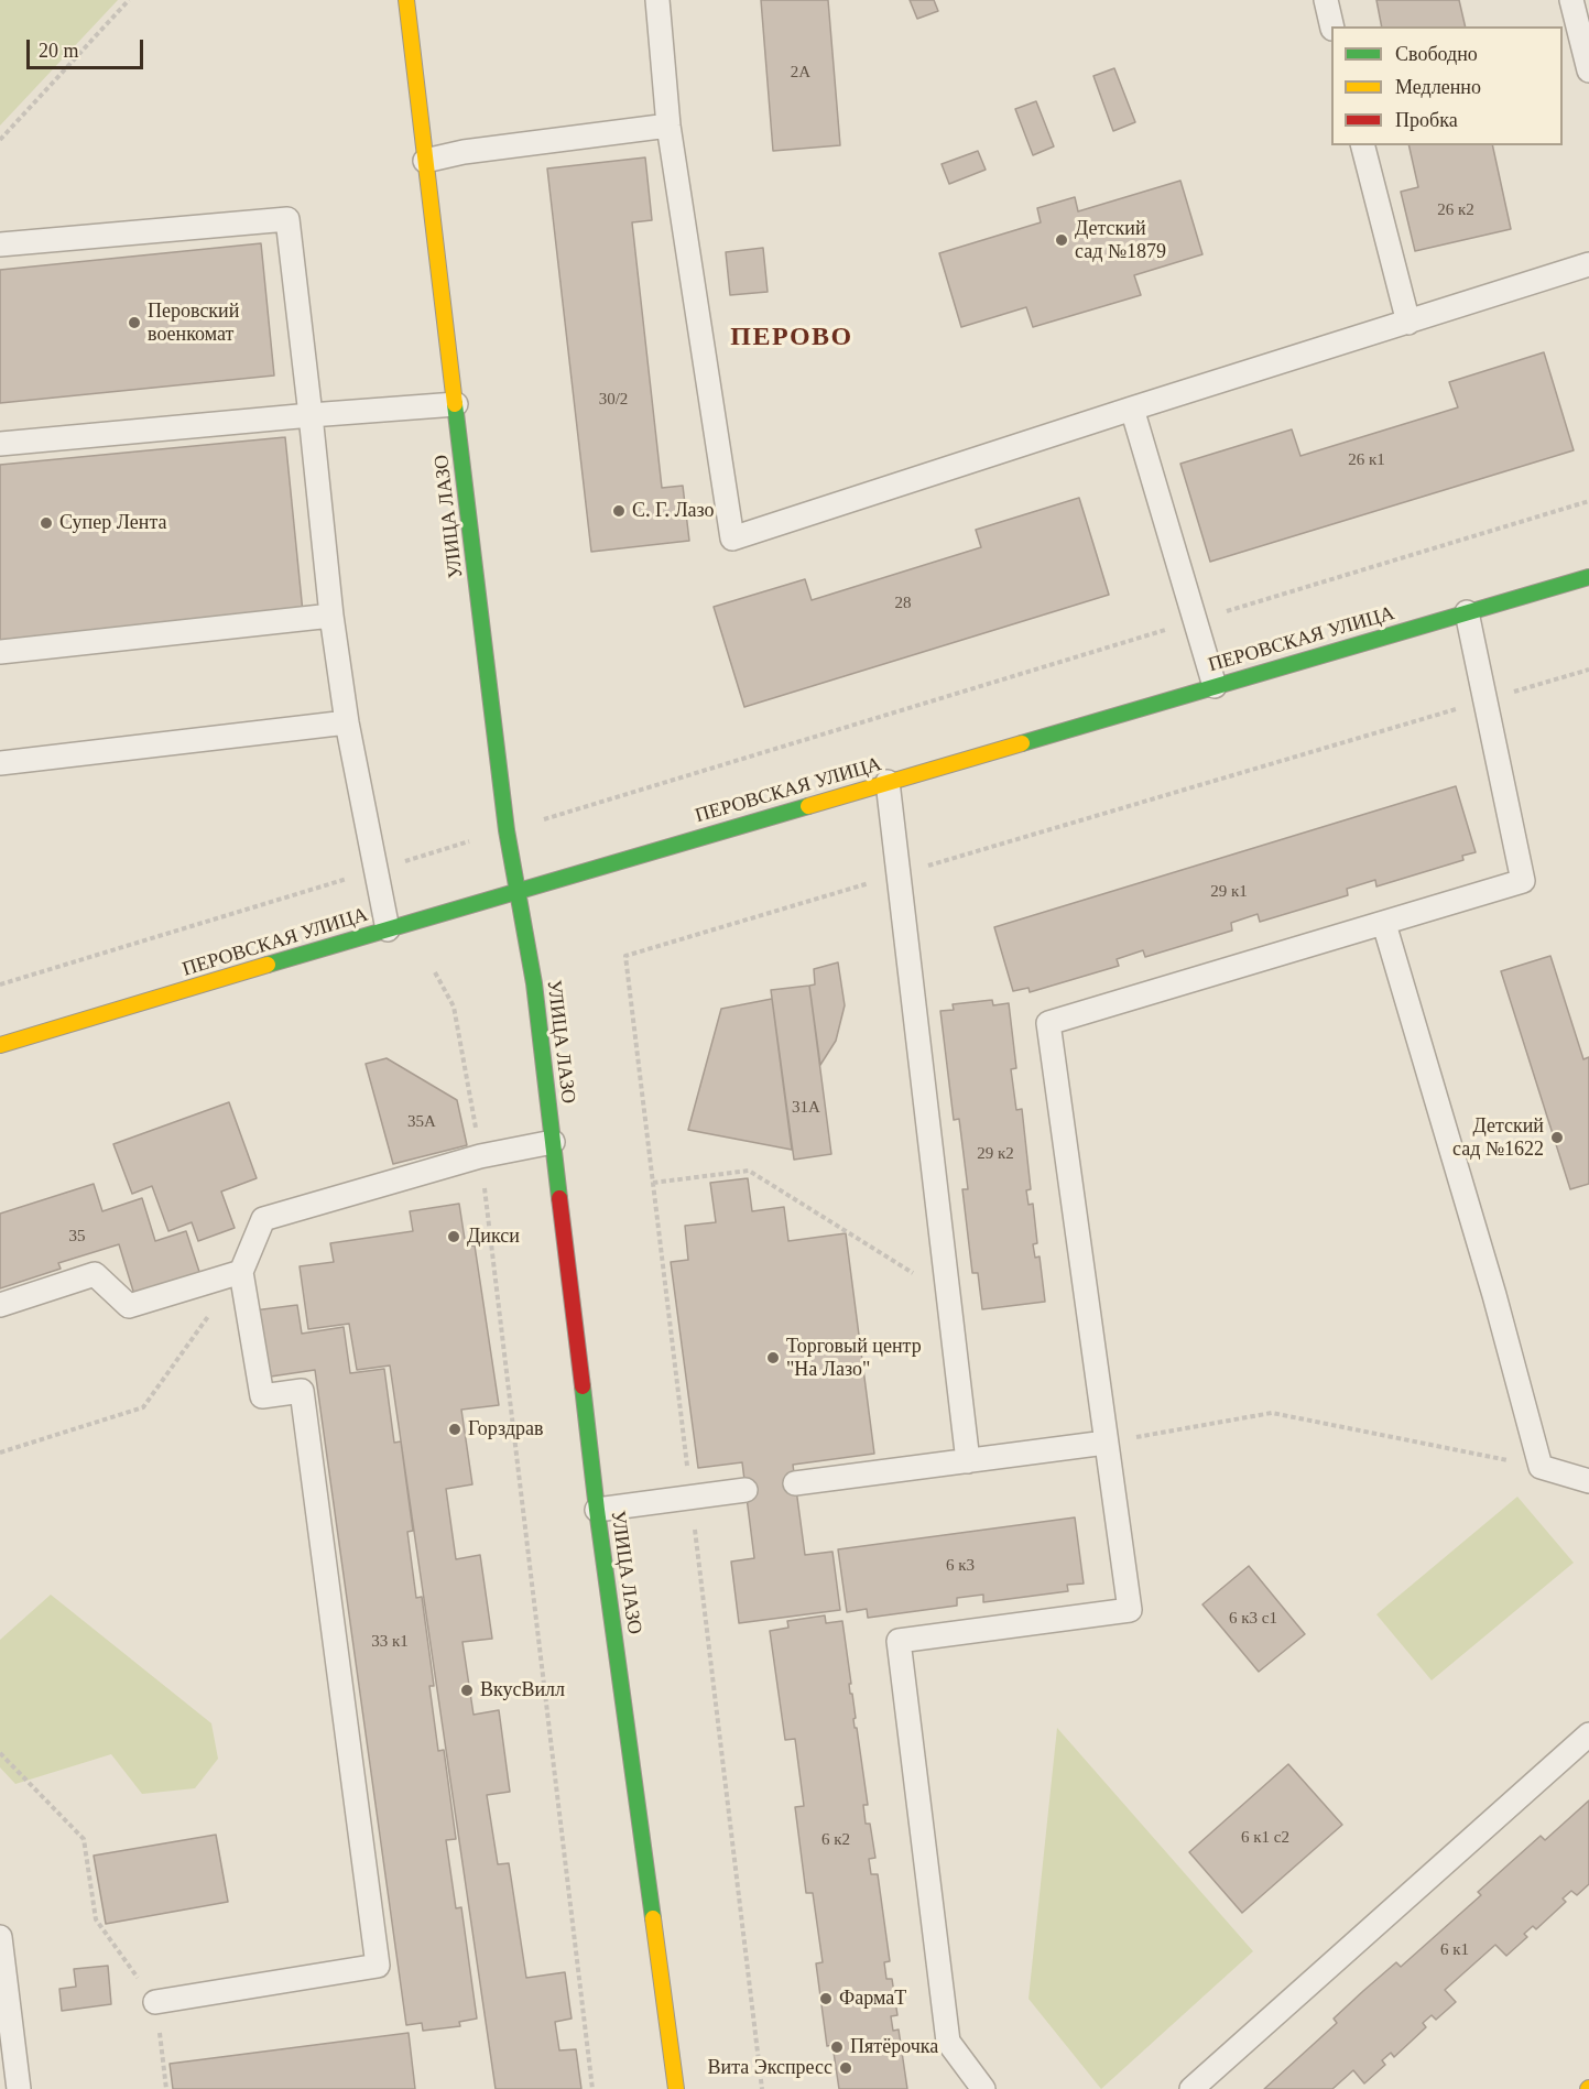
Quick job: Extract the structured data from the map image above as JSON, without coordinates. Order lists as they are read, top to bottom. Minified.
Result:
{"streets":{"street":["УЛИЦА ЛАЗО","ПЕРОВСКАЯ УЛИЦА"]},"crossings":[["УЛИЦА ЛАЗО","ПЕРОВСКАЯ УЛИЦА"]],"districts":["ПЕРОВО"],"places":["Детский сад №1879","Перовский военкомат","С. Г. Лазо","Супер Лента","Детский сад №1622","Дикси","Торговый центр \"На Лазо\"","Горздрав","ВкусВилл","ФармаТ","Пятёрочка","Вита Экспресс"],"house_numbers":["2А","26 к2","30/2","26 к1","28","29 к1","31А","35А","29 к2","35","6 к3","6 к3 с1","33 к1","6 к1 с2","6 к2","6 к1"],"legend":["Свободно","Медленно","Пробка"],"scale_bar":"20 m"}
